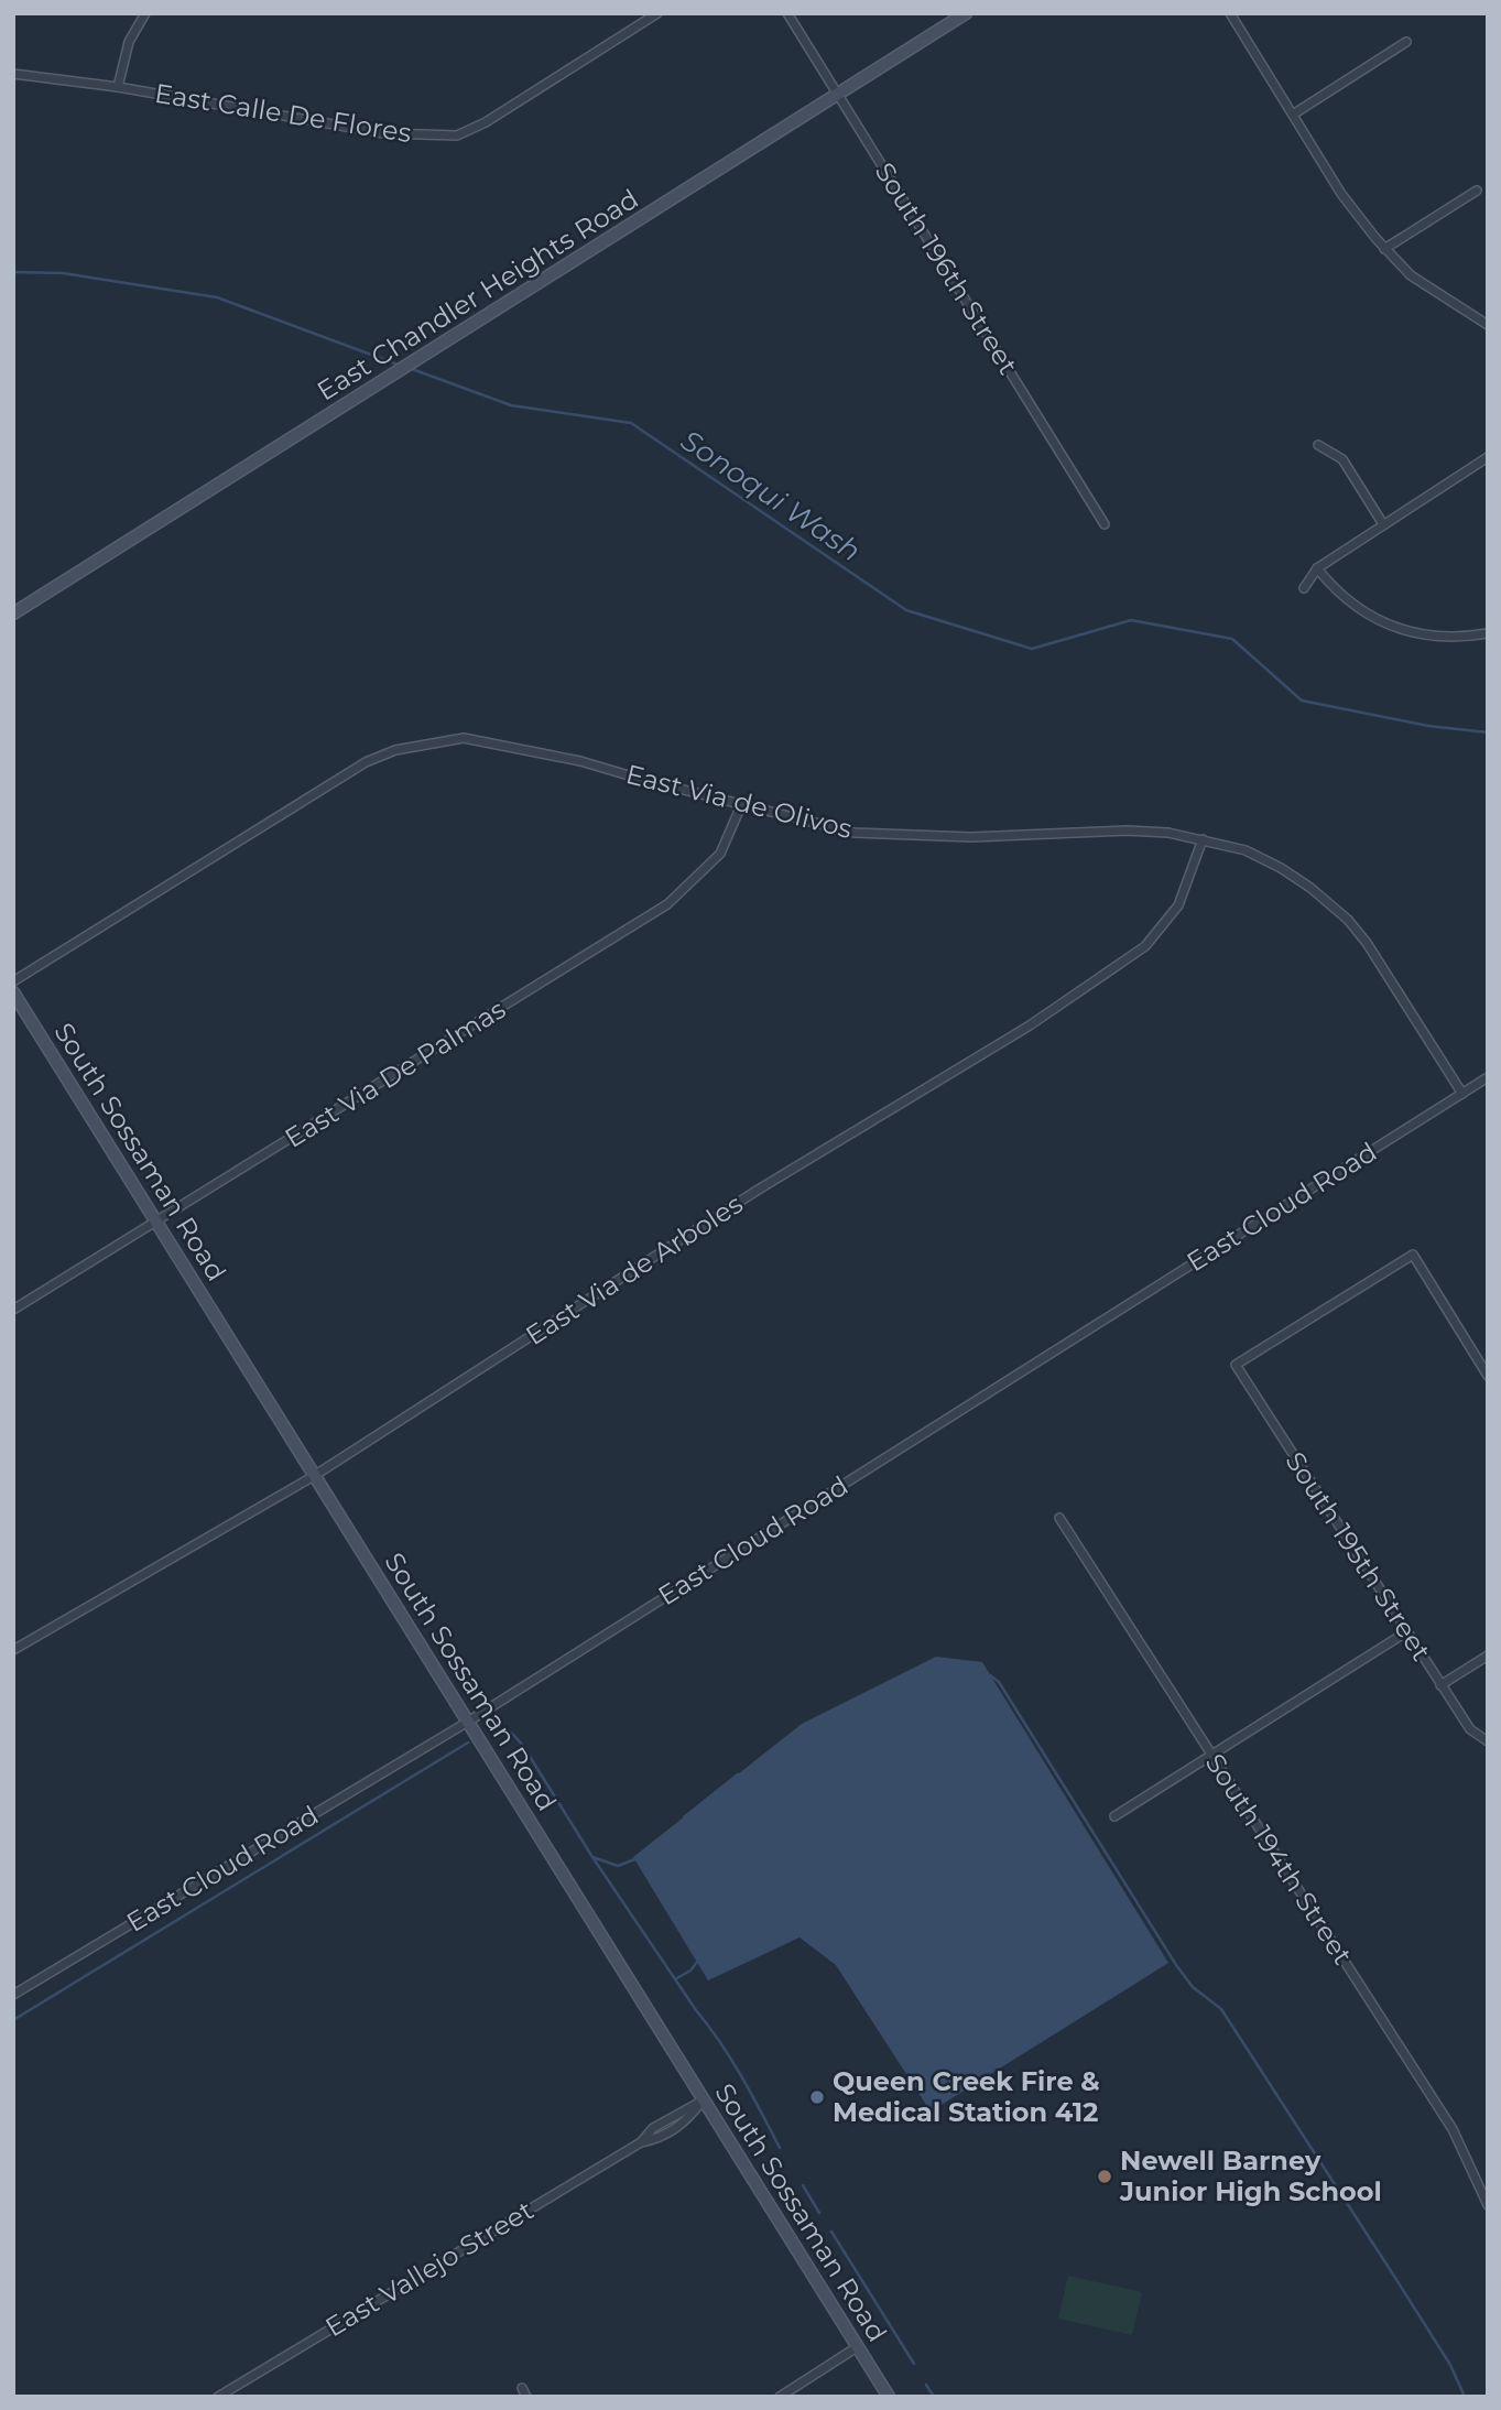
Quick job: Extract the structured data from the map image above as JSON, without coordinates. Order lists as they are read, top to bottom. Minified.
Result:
{"streets":{"main road":["East Chandler Heights Road","South Sossaman Road"],"street":["East Calle De Flores","South 196th Street","East Via de Olivos","East Via De Palmas","East Cloud Road","East Via de Arboles","South 195th Street","South 194th Street","East Vallejo Street"]},"crossings":[["South 196th Street","East Chandler Heights Road"],["East Via de Olivos","East Via De Palmas"],["East Via de Olivos","East Cloud Road"],["East Via de Olivos","East Via de Arboles"],["East Via De Palmas","South Sossaman Road"],["South Sossaman Road","East Cloud Road"],["South Sossaman Road","East Via de Arboles"],["South Sossaman Road","East Vallejo Street"]],"water":["Sonoqui Wash"],"places":["Queen Creek Fire & Medical Station 412","Newell Barney Junior High School"]}
